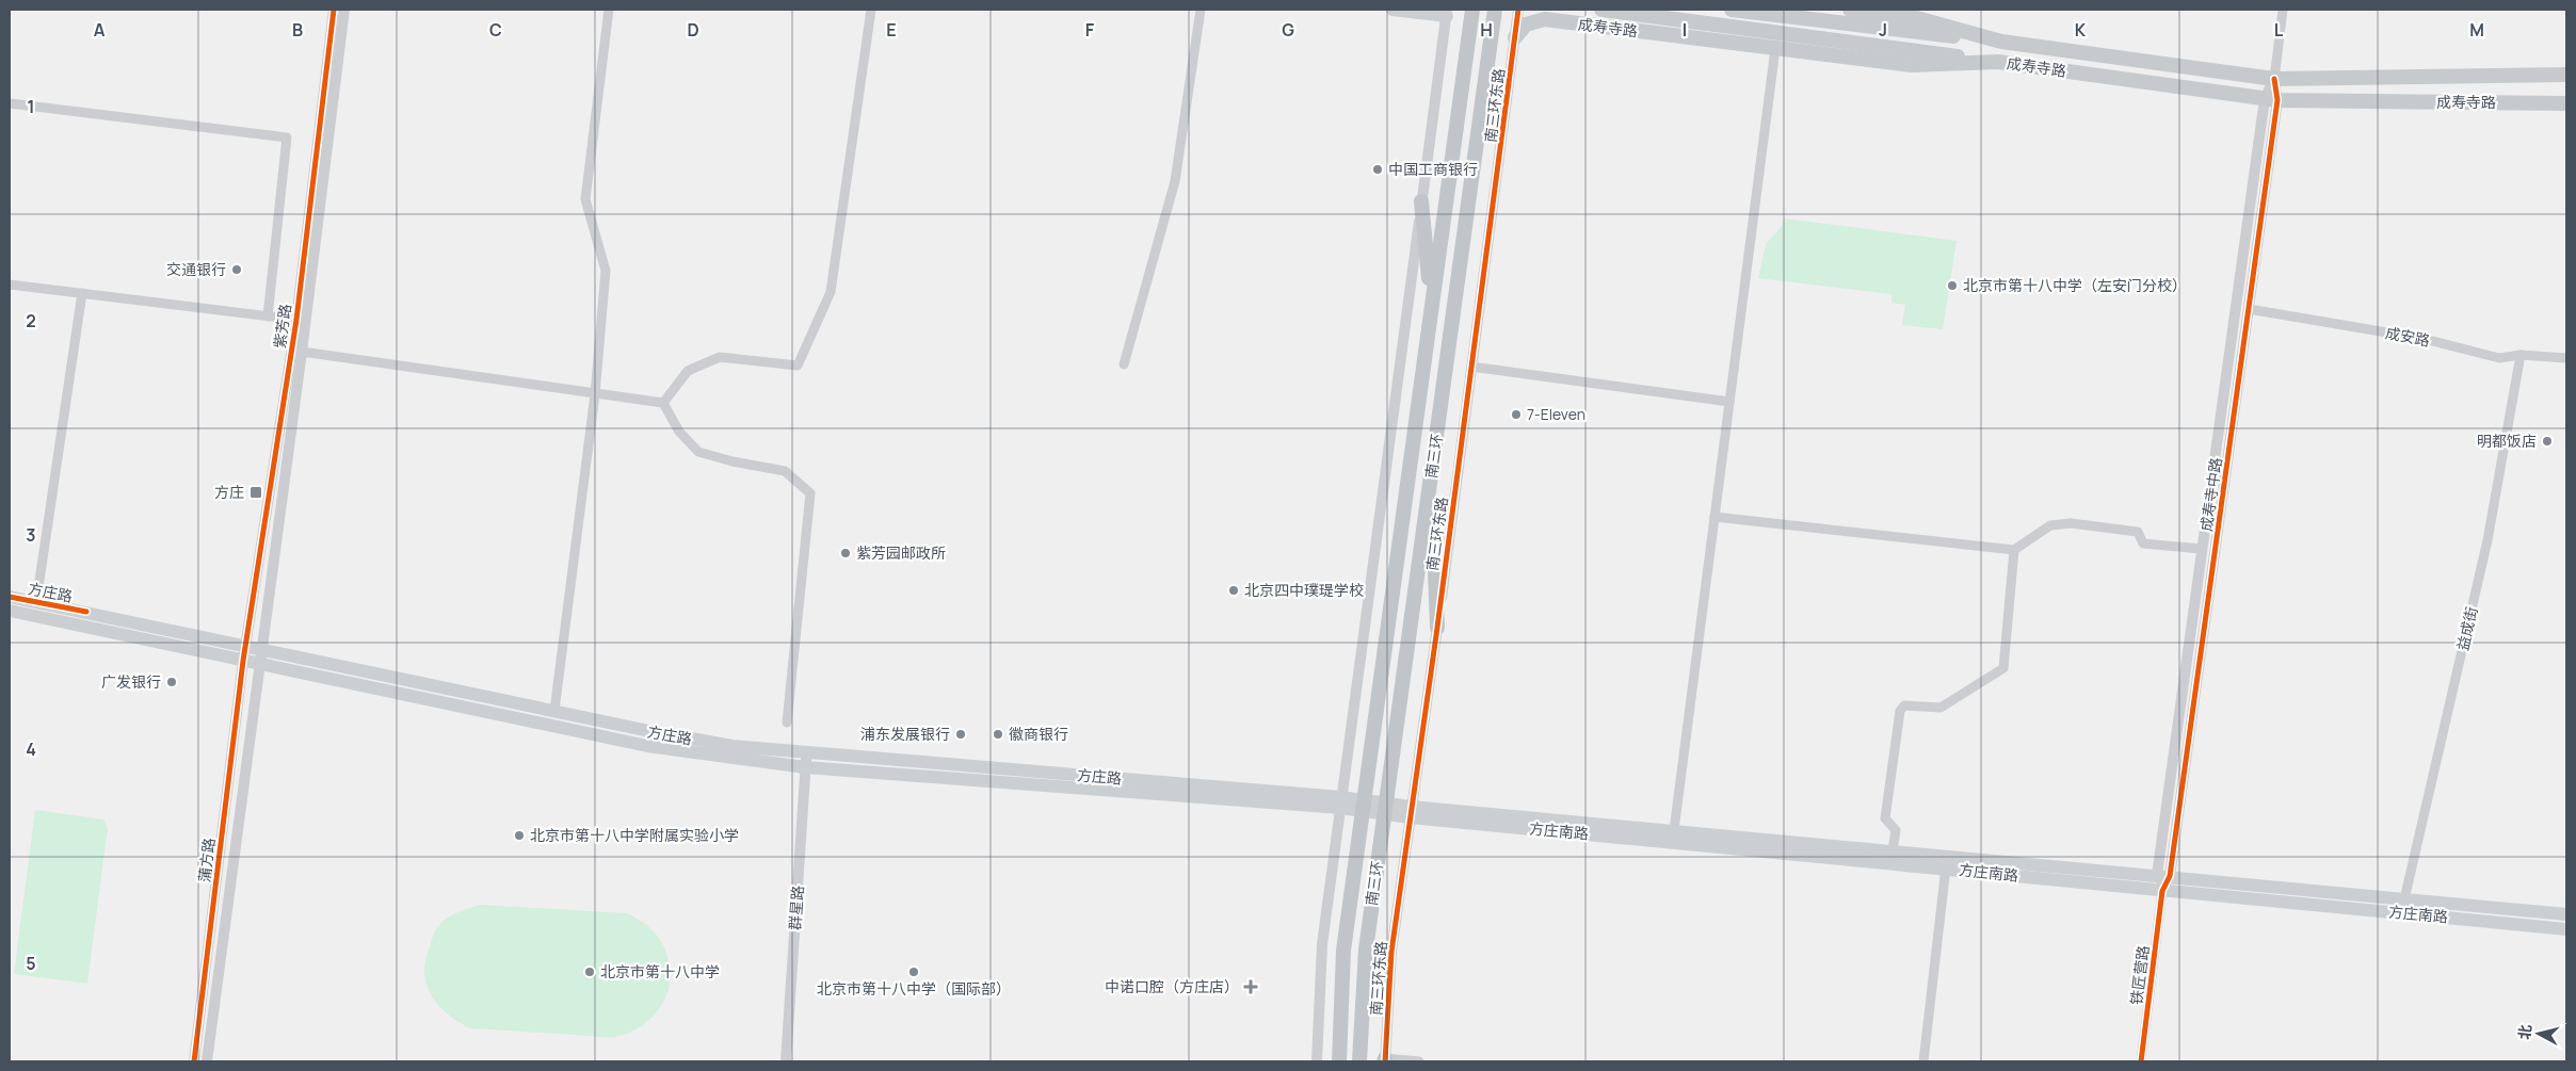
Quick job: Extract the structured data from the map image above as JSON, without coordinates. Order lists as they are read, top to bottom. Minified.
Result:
{"streets":{"highway":["南三环"],"main road":["成寿寺路","方庄路","方庄南路"],"street":["南三环东路","紫芳路","成安路","成寿寺中路","益成街","蒲方路","群星路","铁匠营路"]},"crossings":[["成寿寺路","南三环东路"],["成寿寺路","成寿寺中路"],["南三环东路","方庄南路"],["紫芳路","方庄路"],["紫芳路","蒲方路"],["成安路","成寿寺中路"],["成安路","益成街"],["成寿寺中路","方庄南路"],["成寿寺中路","铁匠营路"],["方庄路","蒲方路"],["方庄路","群星路"],["益成街","方庄南路"],["方庄南路","铁匠营路"]],"places":{"other":["中国工商银行","交通银行","北京市第十八中学（左安门分校）","7-Eleven","明都饭店","紫芳园邮政所","北京四中璞瑅学校","广发银行","浦东发展银行","徽商银行","北京市第十八中学附属实验小学","北京市第十八中学","北京市第十八中学（国际部）"],"transit":["方庄"],"health":["中诺口腔（方庄店）"]},"north":"left","grid":{"columns":["A","B","C","D","E","F","G","H","I","J","K","L","M"],"rows":["1","2","3","4","5"]}}
